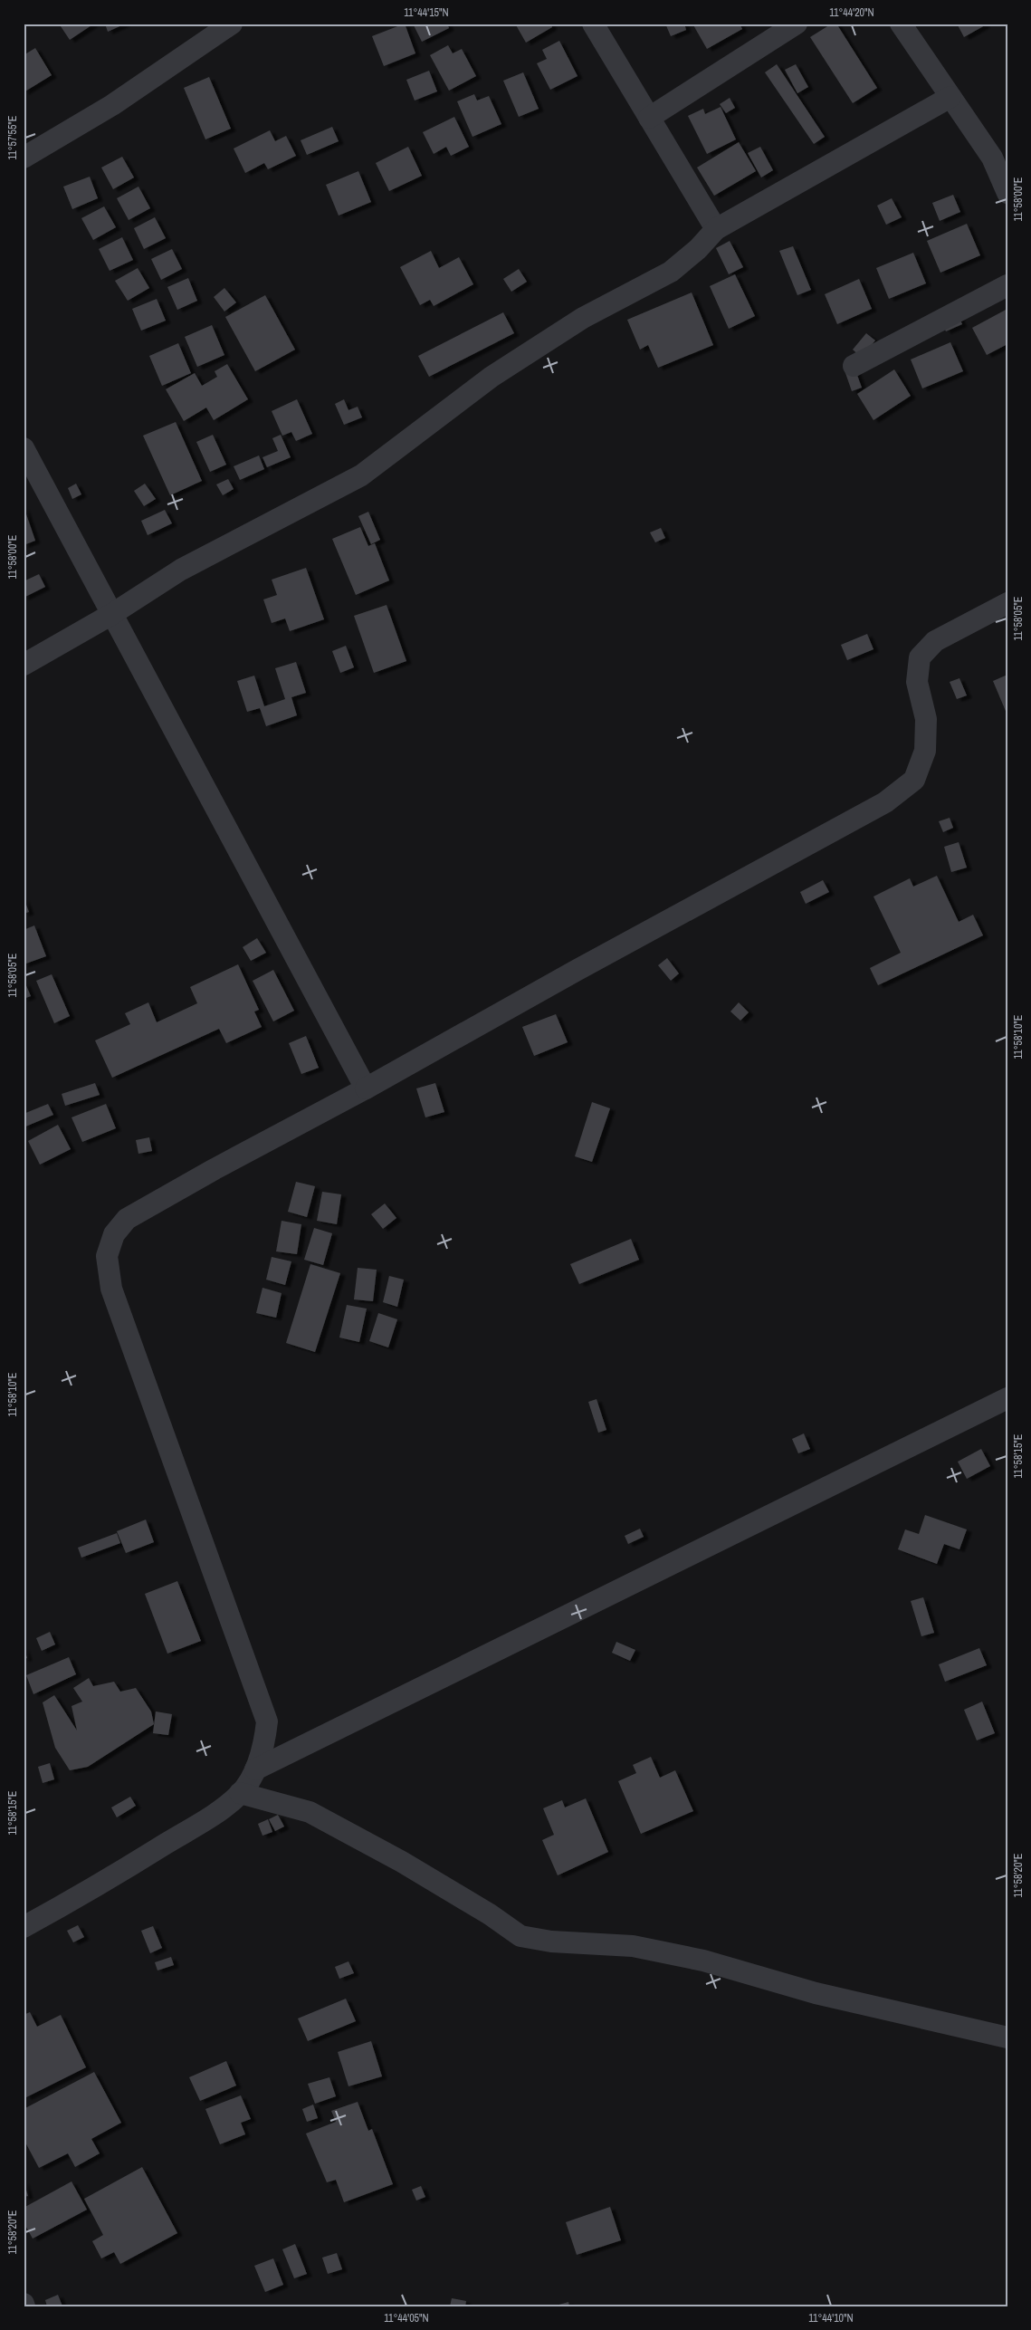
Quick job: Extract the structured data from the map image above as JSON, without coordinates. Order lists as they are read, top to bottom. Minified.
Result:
{"coordinates":["11°44'15\"N","11°44'20\"N","11°57'55\"E","11°58'00\"E","11°58'05\"E","11°58'10\"E","11°58'15\"E","11°58'20\"E","11°44'05\"N","11°44'10\"N"]}
